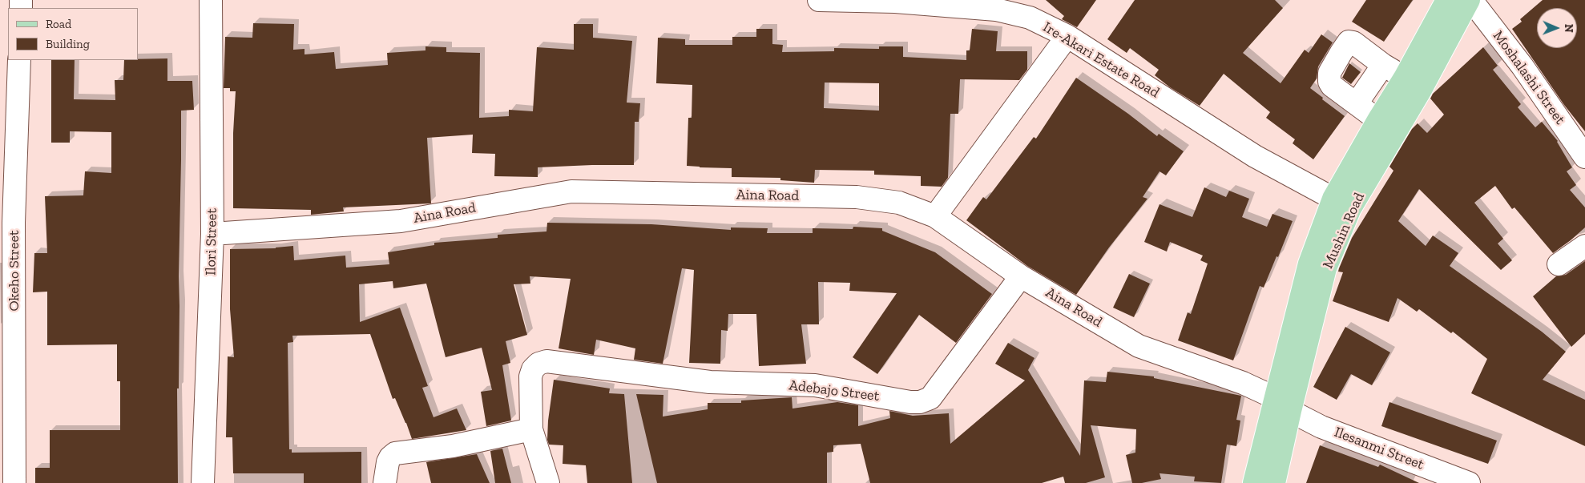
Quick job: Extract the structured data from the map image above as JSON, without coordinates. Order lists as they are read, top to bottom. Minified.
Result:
{"streets":{"main road":["Mushin Road"],"street":["Ire-Akari Estate Road","Moshalashi Street","Aina Road","Ilori Street","Okeho Street","Adebajo Street","Ilesanmi Street"]},"crossings":[["Ire-Akari Estate Road","Mushin Road"],["Moshalashi Street","Mushin Road"],["Aina Road","Mushin Road"],["Aina Road","Ilori Street"],["Aina Road","Adebajo Street"],["Aina Road","Ilesanmi Street"],["Mushin Road","Ilesanmi Street"]],"legend":["Road","Building"],"north":"right"}
